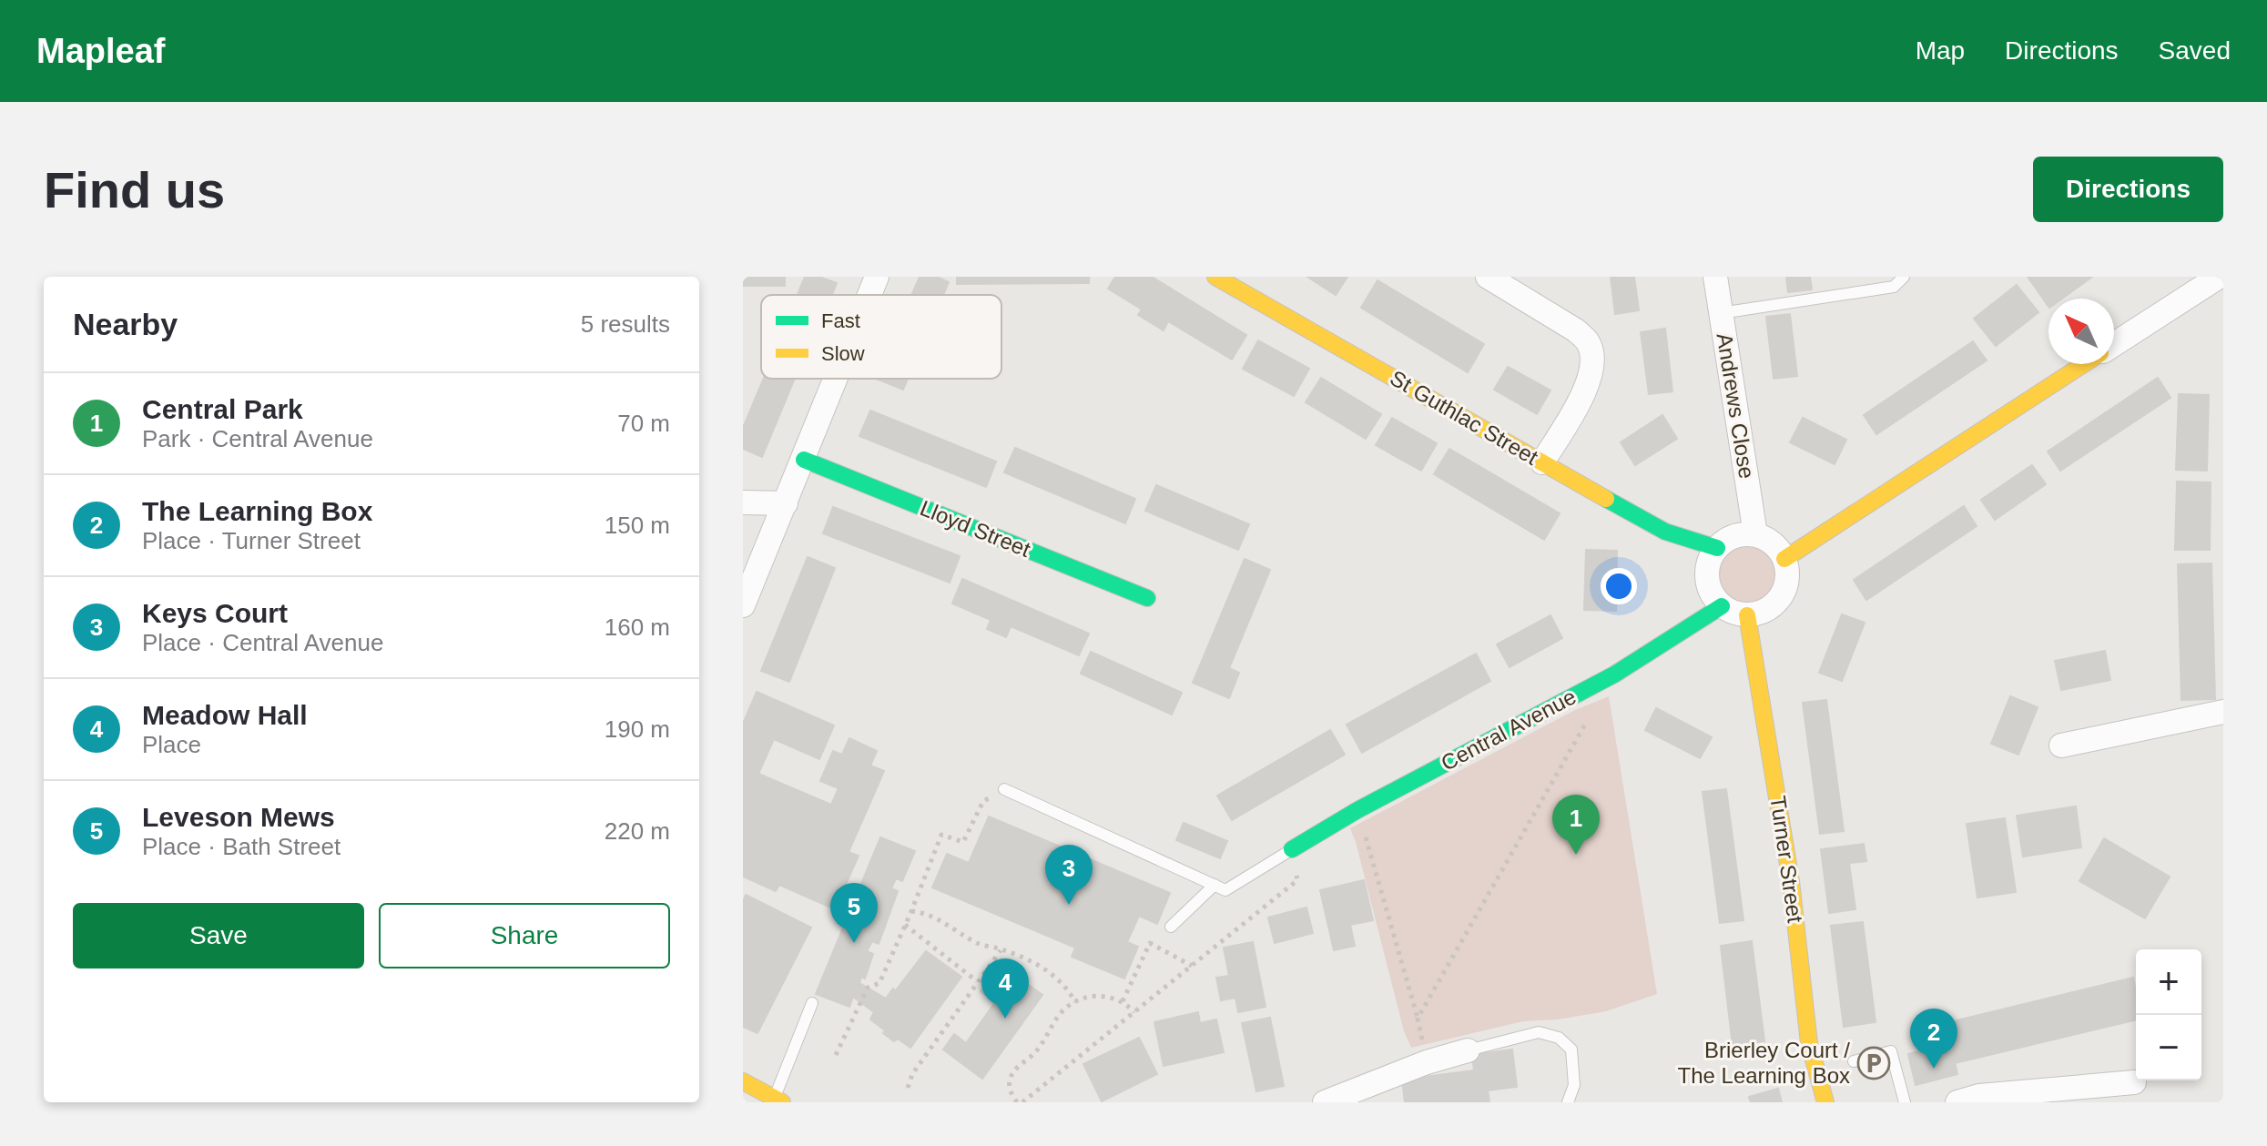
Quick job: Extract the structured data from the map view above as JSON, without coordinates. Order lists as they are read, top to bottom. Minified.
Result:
{"streets":{"main road":["St Guthlac Street","Lloyd Street","Central Avenue","Turner Street"],"street":["Andrews Close"]},"crossings":[["Andrews Close","St Guthlac Street"],["Andrews Close","Central Avenue"],["Andrews Close","Turner Street"],["St Guthlac Street","Central Avenue"],["St Guthlac Street","Turner Street"],["Central Avenue","Turner Street"]],"places":{"parking":["Brierley Court / The Learning Box"]},"legend":["Fast","Slow"],"north":"top left","page":{"header":"Mapleaf","nav":["Map","Directions","Saved"],"buttons":["Directions",["Save","Share"]],"title":"Find us","heading":["Nearby","5 results"],"list":[{"mark":"1","name":"Central Park","note":"Park · Central Avenue","value":"70 m"},{"mark":"2","name":"The Learning Box","note":"Place · Turner Street","value":"150 m"},{"mark":"3","name":"Keys Court","note":"Place · Central Avenue","value":"160 m"},{"mark":"4","name":"Meadow Hall","note":"Place","value":"190 m"},{"mark":"5","name":"Leveson Mews","note":"Place · Bath Street","value":"220 m"}],"pins":["1","3","5","4","2"],"map_buttons":["+","−"]}}
